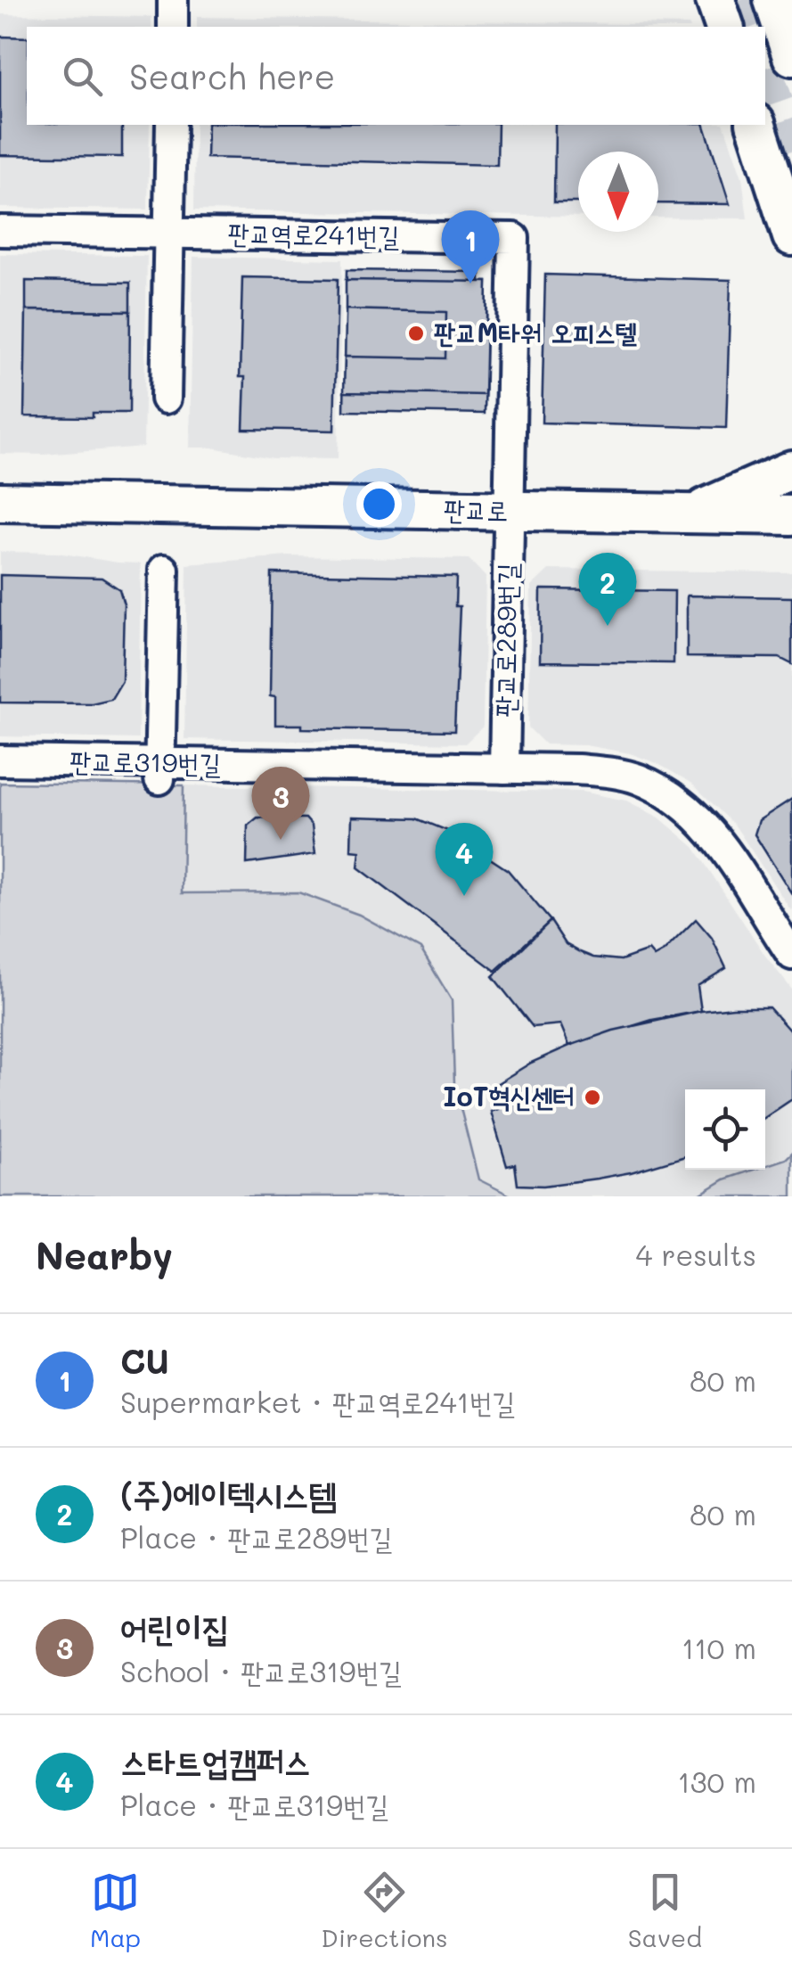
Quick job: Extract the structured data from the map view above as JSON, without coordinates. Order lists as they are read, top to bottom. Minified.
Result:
{"streets":{"main road":["판교로"],"street":["판교역로241번길","판교로289번길","판교로319번길"]},"crossings":[["판교역로241번길","판교로"],["판교역로241번길","판교로289번길"],["판교로","판교로289번길"],["판교로289번길","판교로319번길"]],"places":["판교M타워 오피스텔","IoT혁신센터"],"north":"bottom","page":{"search":"Search here","pins":["1","2","3","4"],"heading":["Nearby","4 results"],"list":[{"mark":"1","name":"CU","note":"Supermarket · 판교역로241번길","value":"80 m"},{"mark":"2","name":"(주)에이텍시스템","note":"Place · 판교로289번길","value":"80 m"},{"mark":"3","name":"어린이집","note":"School · 판교로319번길","value":"110 m"},{"mark":"4","name":"스타트업캠퍼스","note":"Place · 판교로319번길","value":"130 m"}],"nav":["Map","Directions","Saved"]}}
